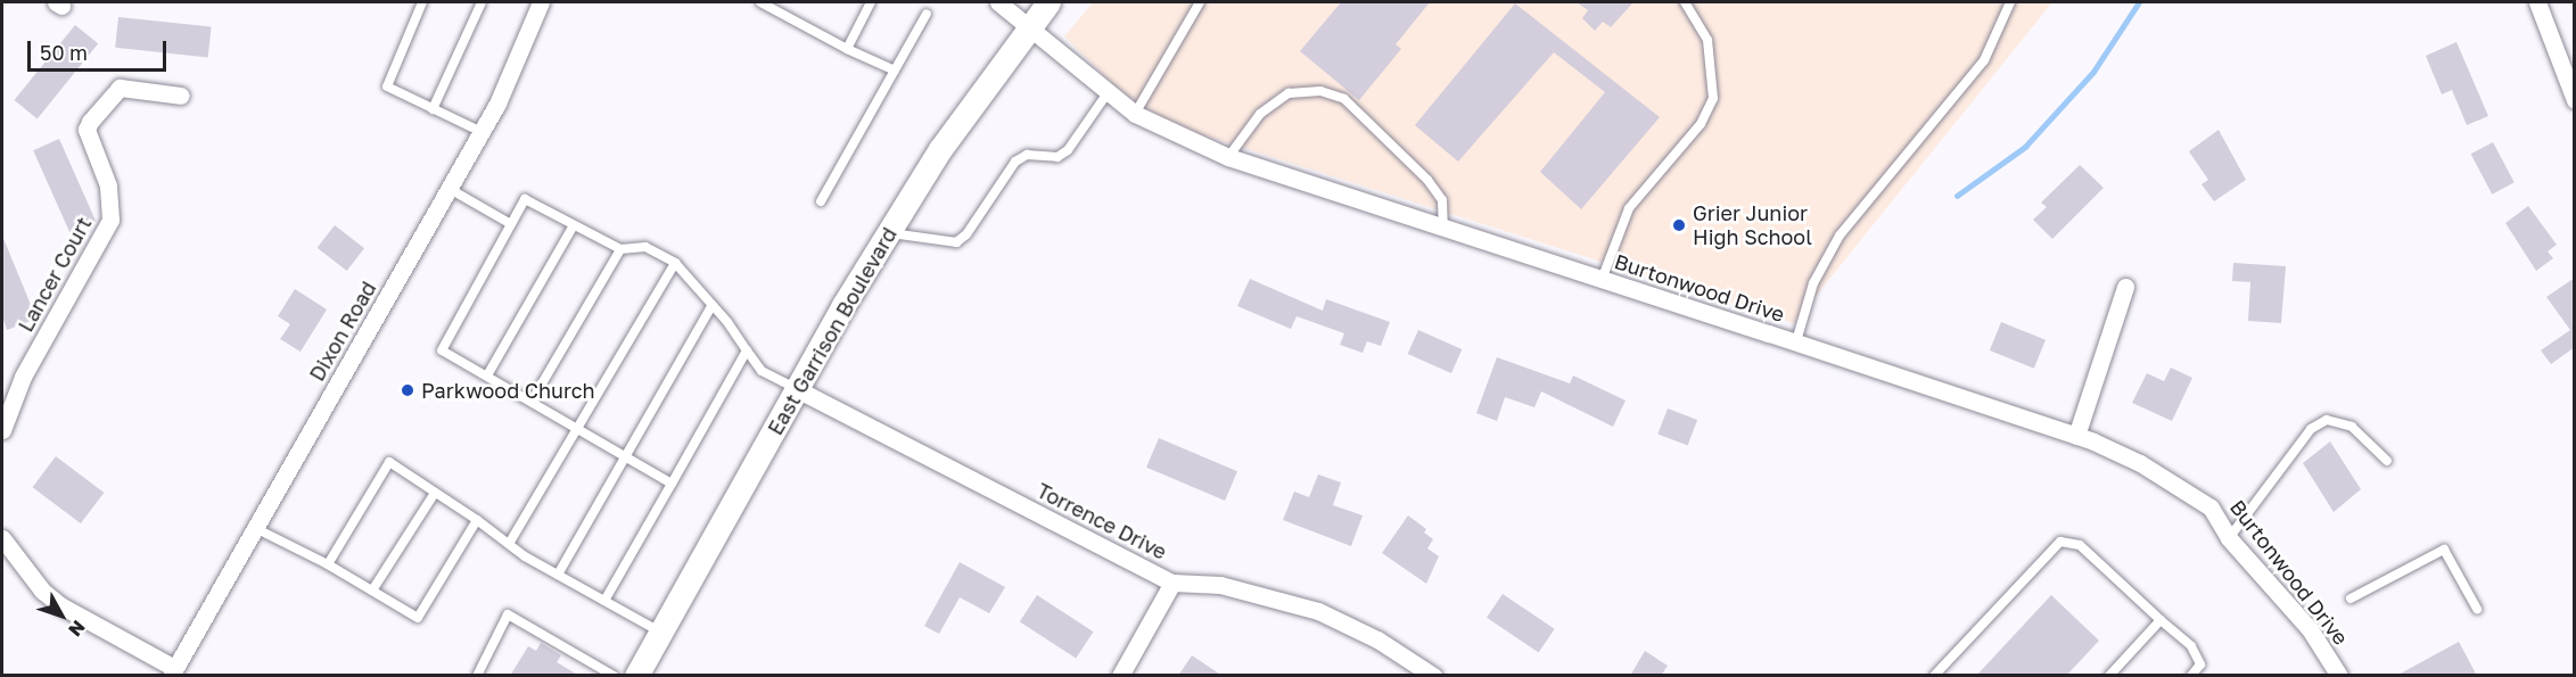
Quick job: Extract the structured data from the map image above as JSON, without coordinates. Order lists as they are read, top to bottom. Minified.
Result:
{"streets":{"main road":["East Garrison Boulevard"],"street":["Lancer Court","Burtonwood Drive","Dixon Road","Torrence Drive"]},"crossings":[["Burtonwood Drive","East Garrison Boulevard"],["East Garrison Boulevard","Torrence Drive"]],"places":["Grier Junior High School","Parkwood Church"],"scale_bar":"50 m","north":"bottom right"}
